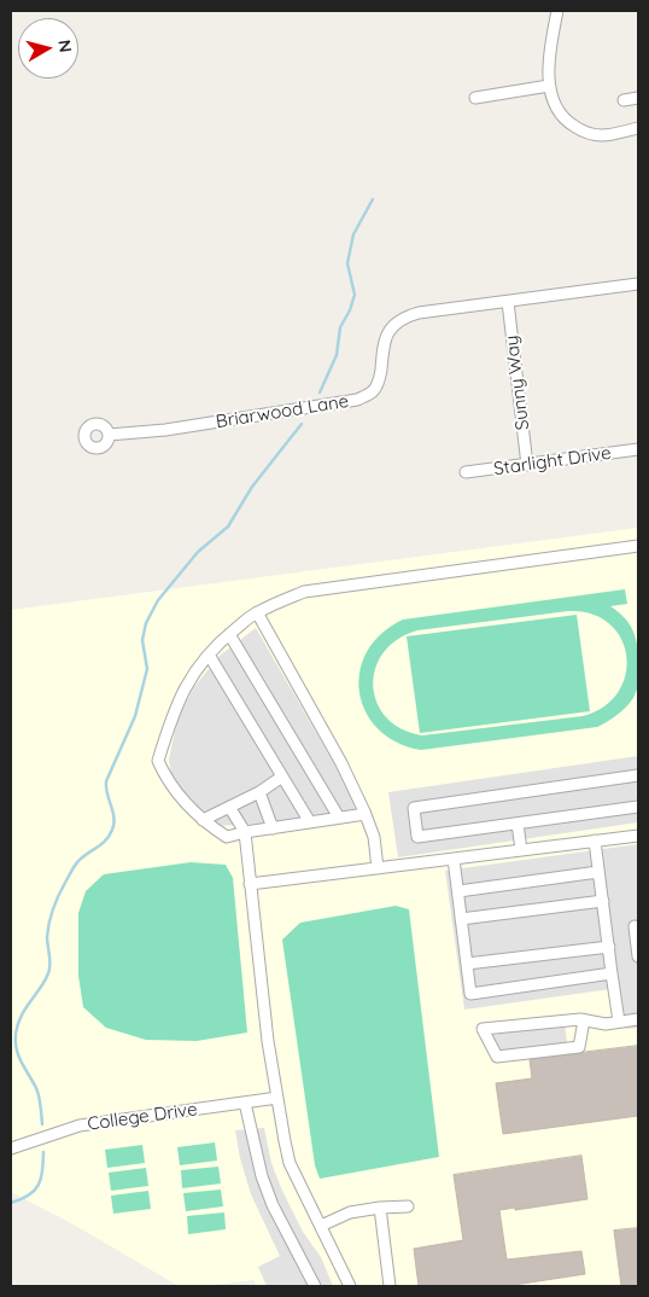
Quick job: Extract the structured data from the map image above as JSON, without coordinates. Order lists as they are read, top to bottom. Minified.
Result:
{"streets":{"street":["Sunny Way","Briarwood Lane","Starlight Drive","College Drive"]},"crossings":[["Sunny Way","Briarwood Lane"],["Sunny Way","Starlight Drive"]],"north":"right"}
